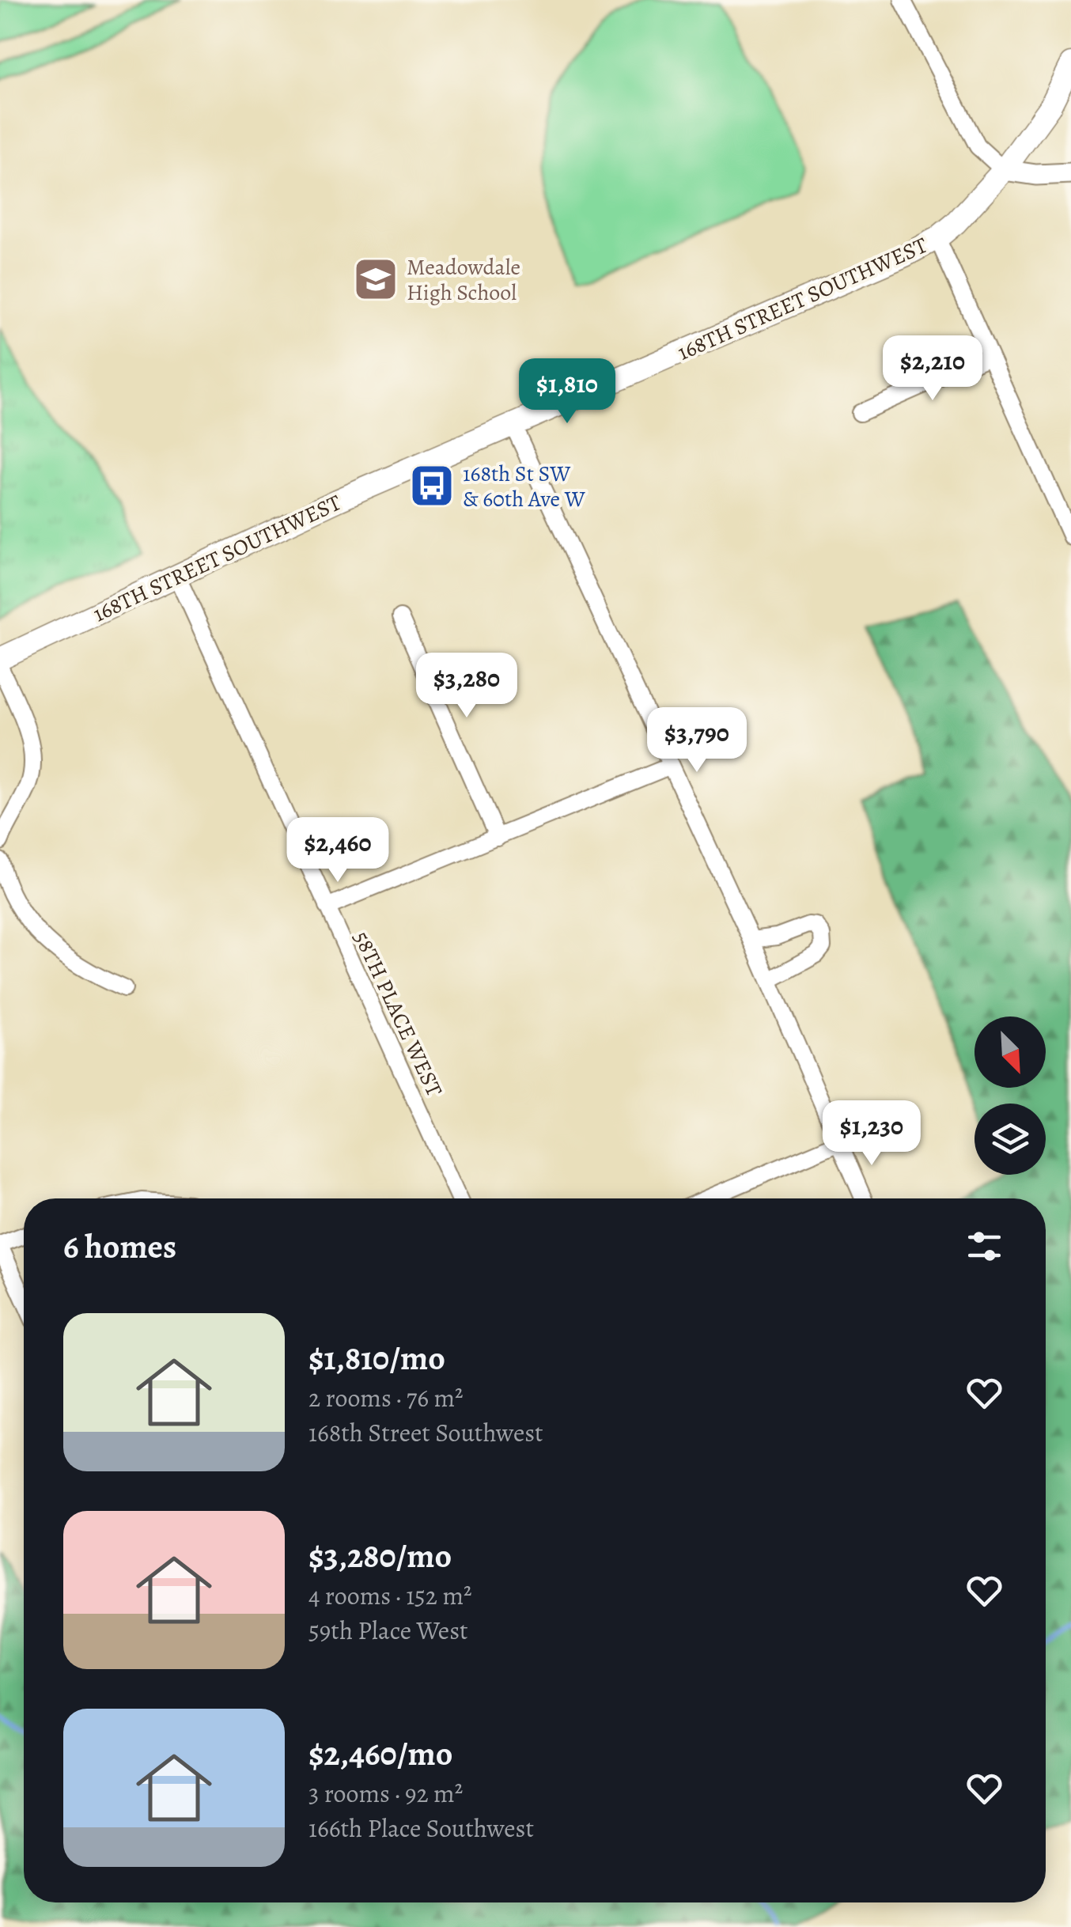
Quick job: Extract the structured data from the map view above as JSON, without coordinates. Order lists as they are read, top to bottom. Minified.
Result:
{"streets":{"main road":["168TH STREET SOUTHWEST"],"street":["58TH PLACE WEST"]},"crossings":[["168TH STREET SOUTHWEST","58TH PLACE WEST"]],"places":{"school or university":["Meadowdale High School"],"bus stop":["168th St SW & 60th Ave W"]},"north":"bottom right","page":{"price":["$2,210","$1,810","$3,280","$3,790","$2,460","$1,230"],"heading":"6 homes","list":[{"name":"$1,810/mo","note":"2 rooms · 76 m² · 168th Street Southwest"},{"name":"$3,280/mo","note":"4 rooms · 152 m² · 59th Place West"},{"name":"$2,460/mo","note":"3 rooms · 92 m² · 166th Place Southwest"}]}}
